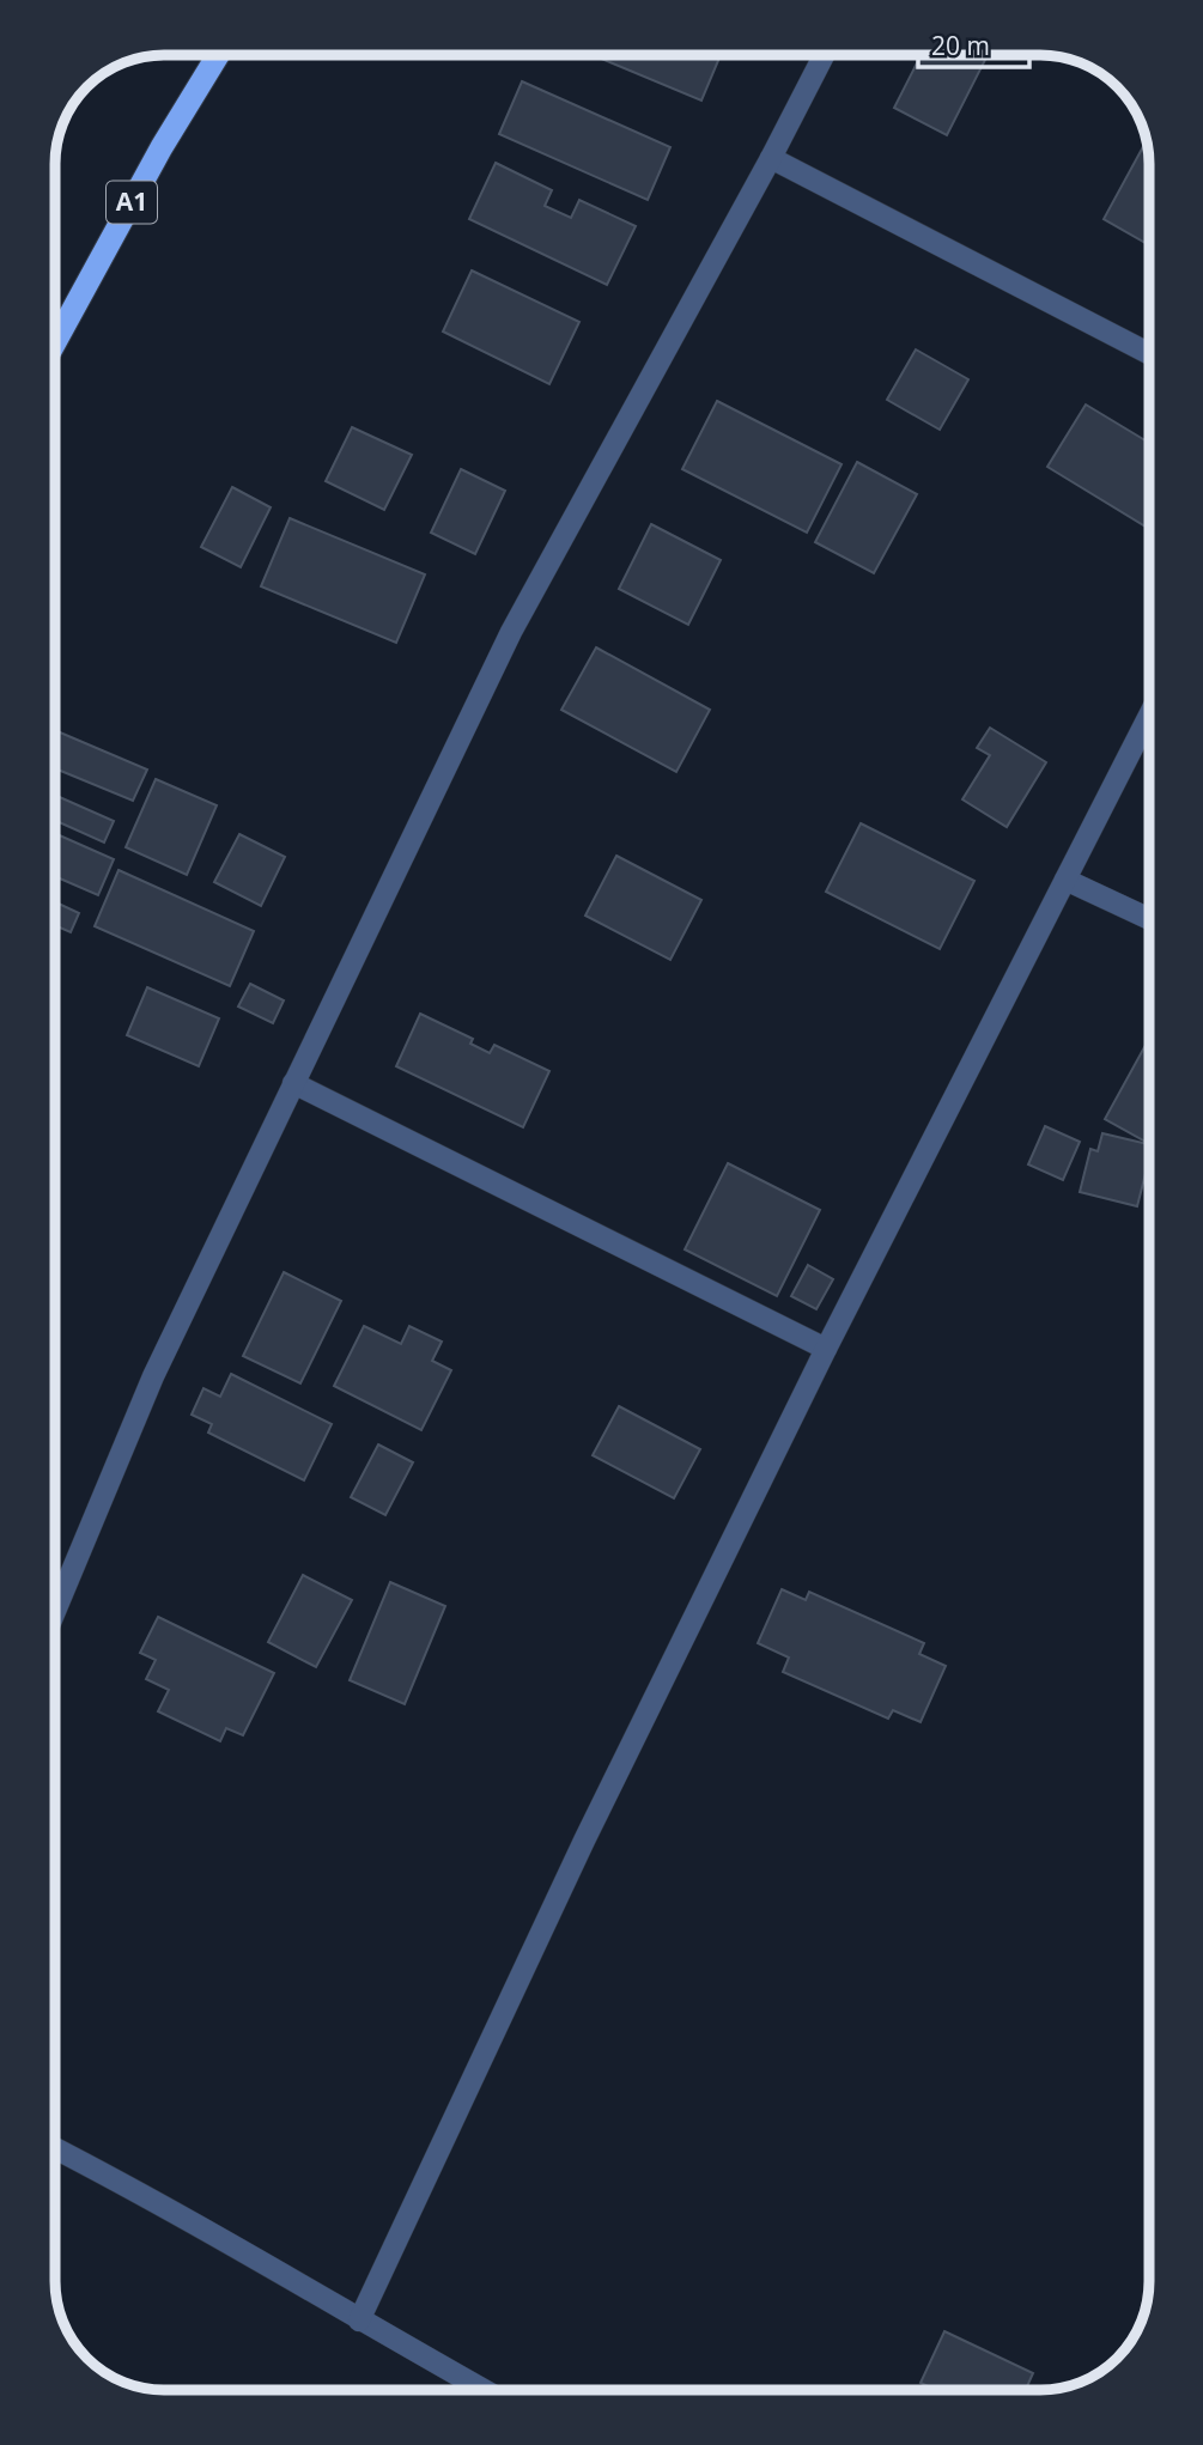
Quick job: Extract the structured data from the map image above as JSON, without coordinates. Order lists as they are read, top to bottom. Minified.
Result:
{"streets":{"highway":["A1"]},"scale_bar":"20 m"}
